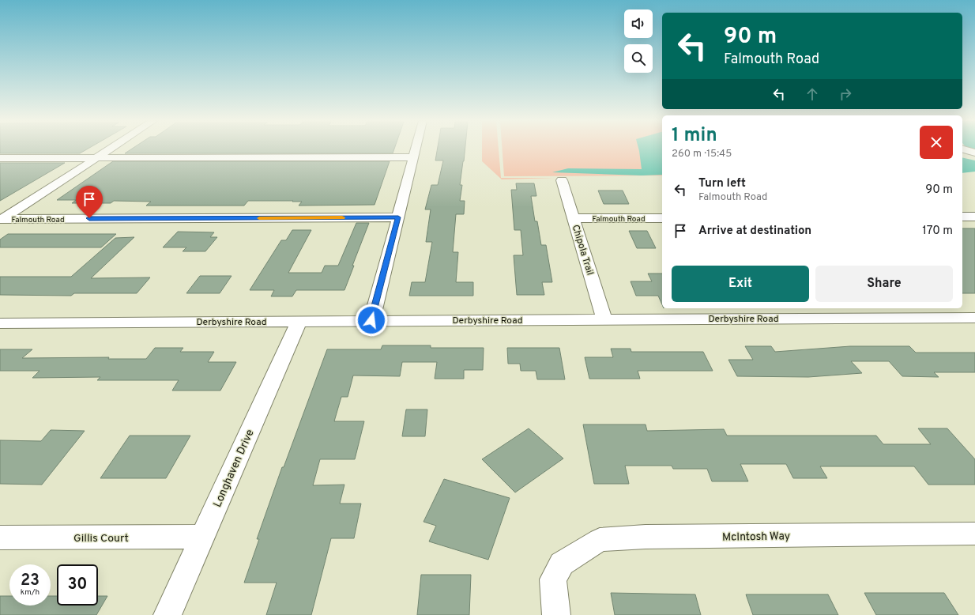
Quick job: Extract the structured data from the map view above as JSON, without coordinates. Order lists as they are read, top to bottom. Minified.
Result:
{"streets":{"street":["Falmouth Road","Chipola Trail","Derbyshire Road","Longhaven Drive","McIntosh Way","Gillis Court"]},"crossings":[["Falmouth Road","Chipola Trail"],["Chipola Trail","Derbyshire Road"],["Derbyshire Road","Longhaven Drive"],["Longhaven Drive","Gillis Court"]],"page":{"turn":["90 m","Falmouth Road"],"heading":["1 min","260 m · 15:45"],"list":[{"name":"Turn left","note":"Falmouth Road","value":"90 m"},{"name":"Arrive at destination","value":"170 m"}],"buttons":["Exit","Share"],"speed":"23 km/h","limit":"30"}}
